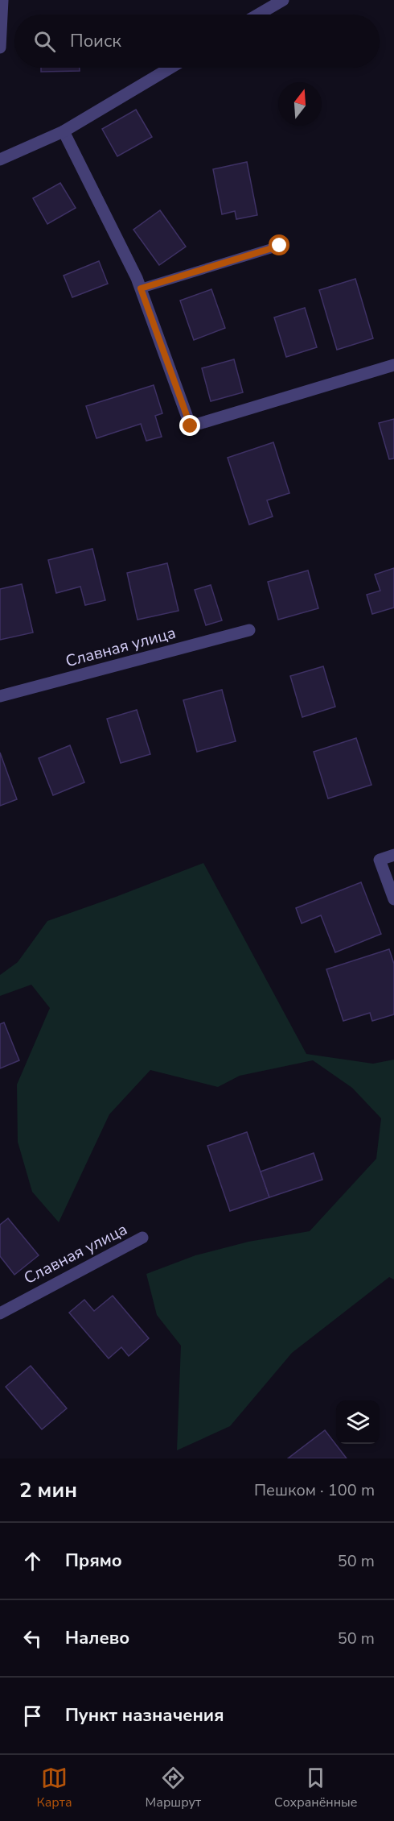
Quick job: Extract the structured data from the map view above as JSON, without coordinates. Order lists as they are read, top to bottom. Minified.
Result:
{"streets":{"street":["Славная улица"]},"north":"top","page":{"search":"Поиск","heading":["2 мин","Пешком · 100 m"],"list":[["Прямо","50 m"],["Налево","50 m"],"Пункт назначения"],"nav":["Карта","Маршрут","Сохранённые"]}}
